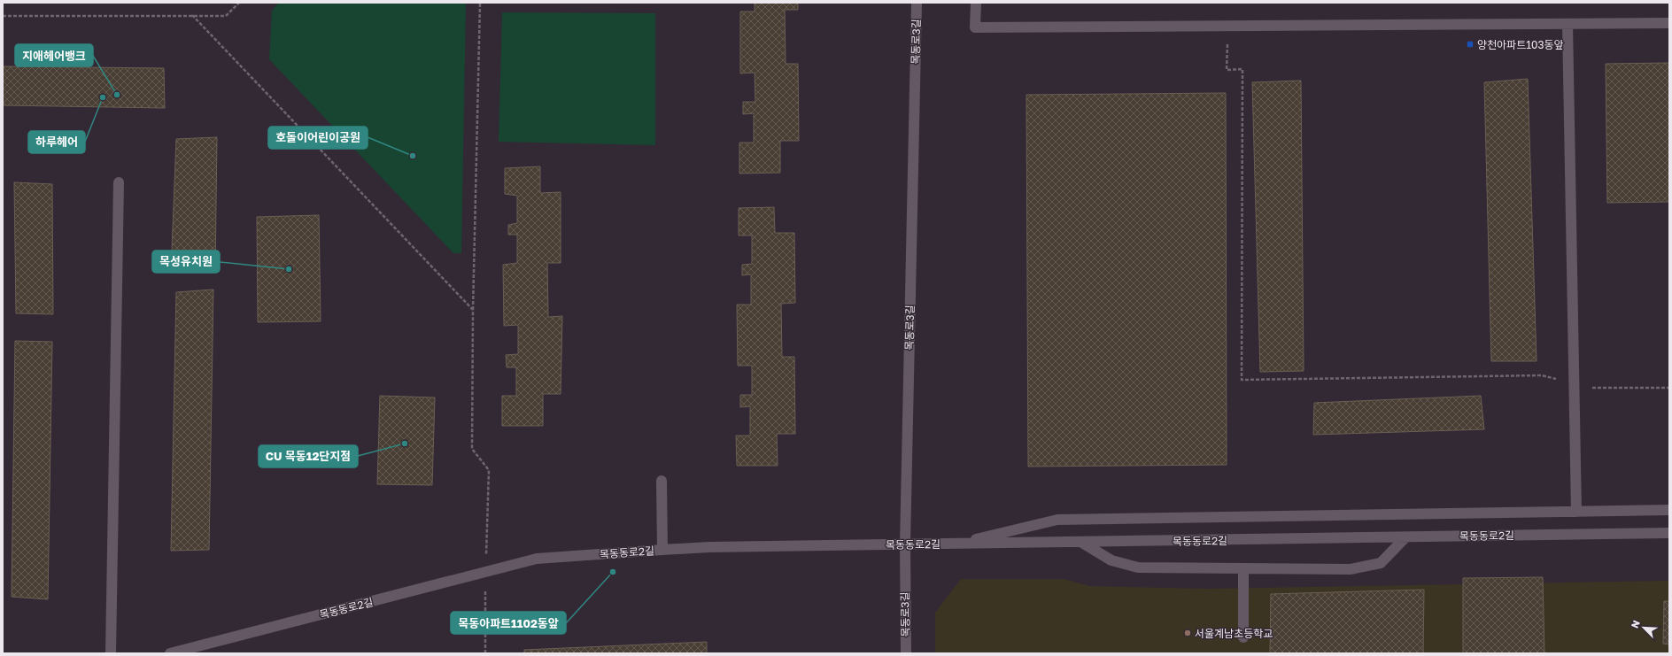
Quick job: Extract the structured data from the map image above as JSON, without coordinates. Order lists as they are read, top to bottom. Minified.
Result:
{"streets":{"street":["목동로3길","목동동로2길"]},"crossings":[["목동로3길","목동동로2길"]],"places":{"transit":["양천아파트103동앞"],"other":["지애헤어뱅크","하루헤어","호돌이어린이공원","목성유치원","CU 목동12단지점","목동아파트1102동앞","서울계남초등학교"]},"north":"top left"}
